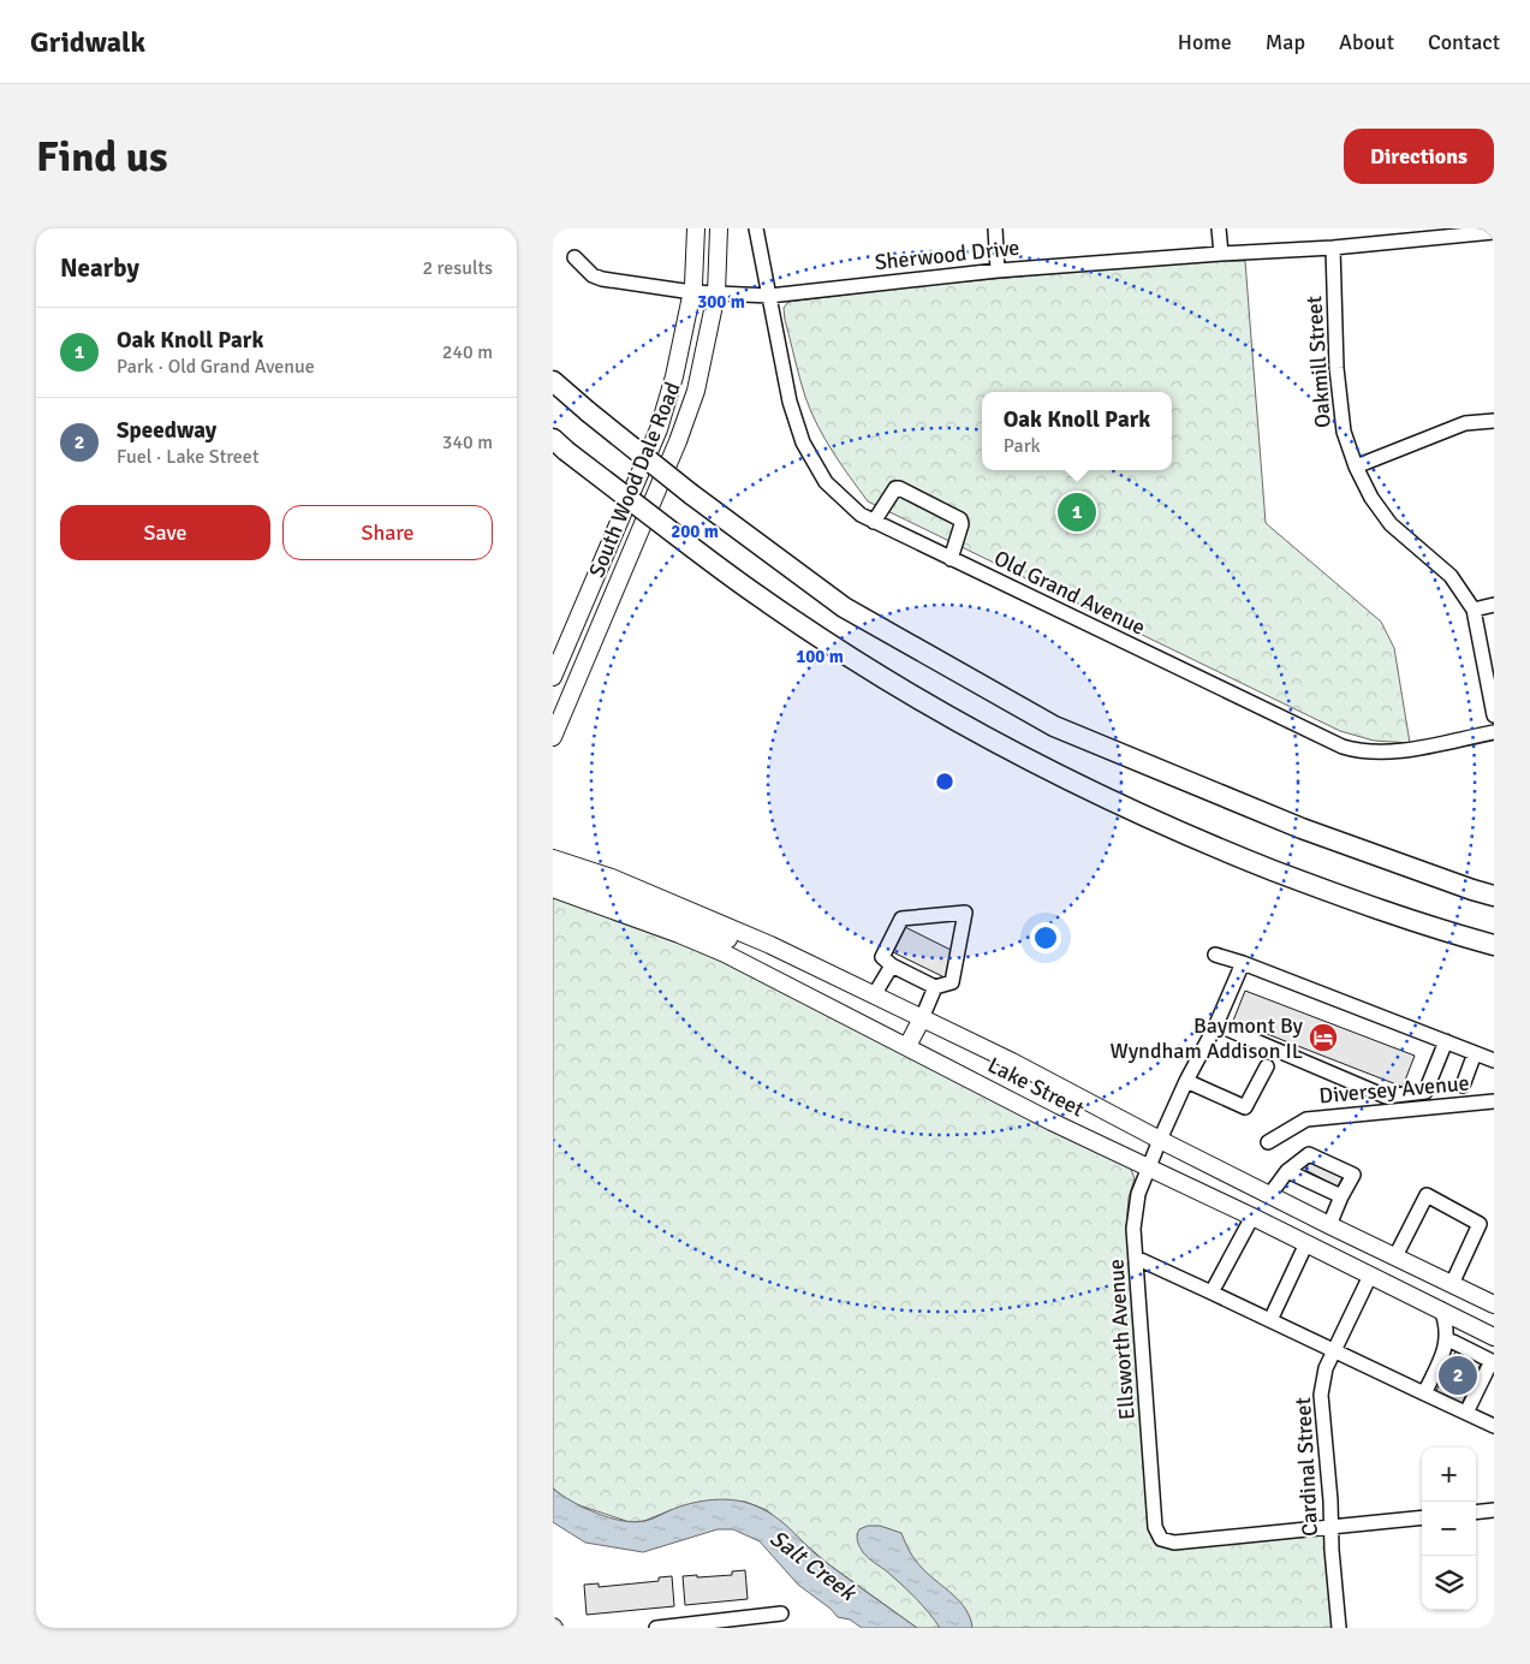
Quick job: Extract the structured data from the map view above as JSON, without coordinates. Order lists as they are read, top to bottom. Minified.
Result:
{"streets":{"main road":["South Wood Dale Road","Lake Street"],"street":["Sherwood Drive","Oakmill Street","Old Grand Avenue","Diversey Avenue","Ellsworth Avenue","Cardinal Street"]},"crossings":[["Sherwood Drive","Oakmill Street"],["Sherwood Drive","South Wood Dale Road"],["Sherwood Drive","Old Grand Avenue"],["Lake Street","Ellsworth Avenue"],["Lake Street","Cardinal Street"],["Ellsworth Avenue","Cardinal Street"]],"water":["Salt Creek"],"places":{"hotel":["Baymont By Wyndham Addison IL"]},"page":{"header":"Gridwalk","nav":["Home","Map","About","Contact"],"buttons":["Directions",["Save","Share"]],"title":"Find us","heading":["Nearby","2 results"],"list":[{"mark":"1","name":"Oak Knoll Park","note":"Park · Old Grand Avenue","value":"240 m"},{"mark":"2","name":"Speedway","note":"Fuel · Lake Street","value":"340 m"}],"popup":["Oak Knoll Park","Park"],"pins":["1","2"],"map_buttons":["+","−"]},"rings":["300 m","200 m","100 m"]}
